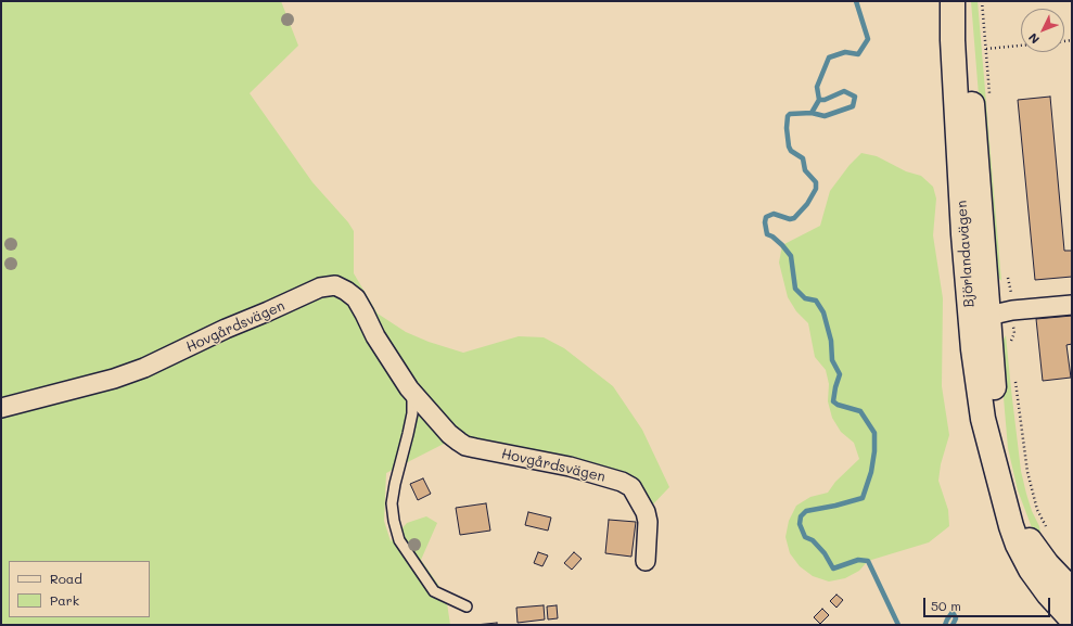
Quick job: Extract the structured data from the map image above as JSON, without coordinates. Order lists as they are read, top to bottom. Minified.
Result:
{"streets":{"street":["Björlandavägen","Hovgårdsvägen"]},"legend":["Road","Park"],"scale_bar":"50 m","north":"bottom left"}
